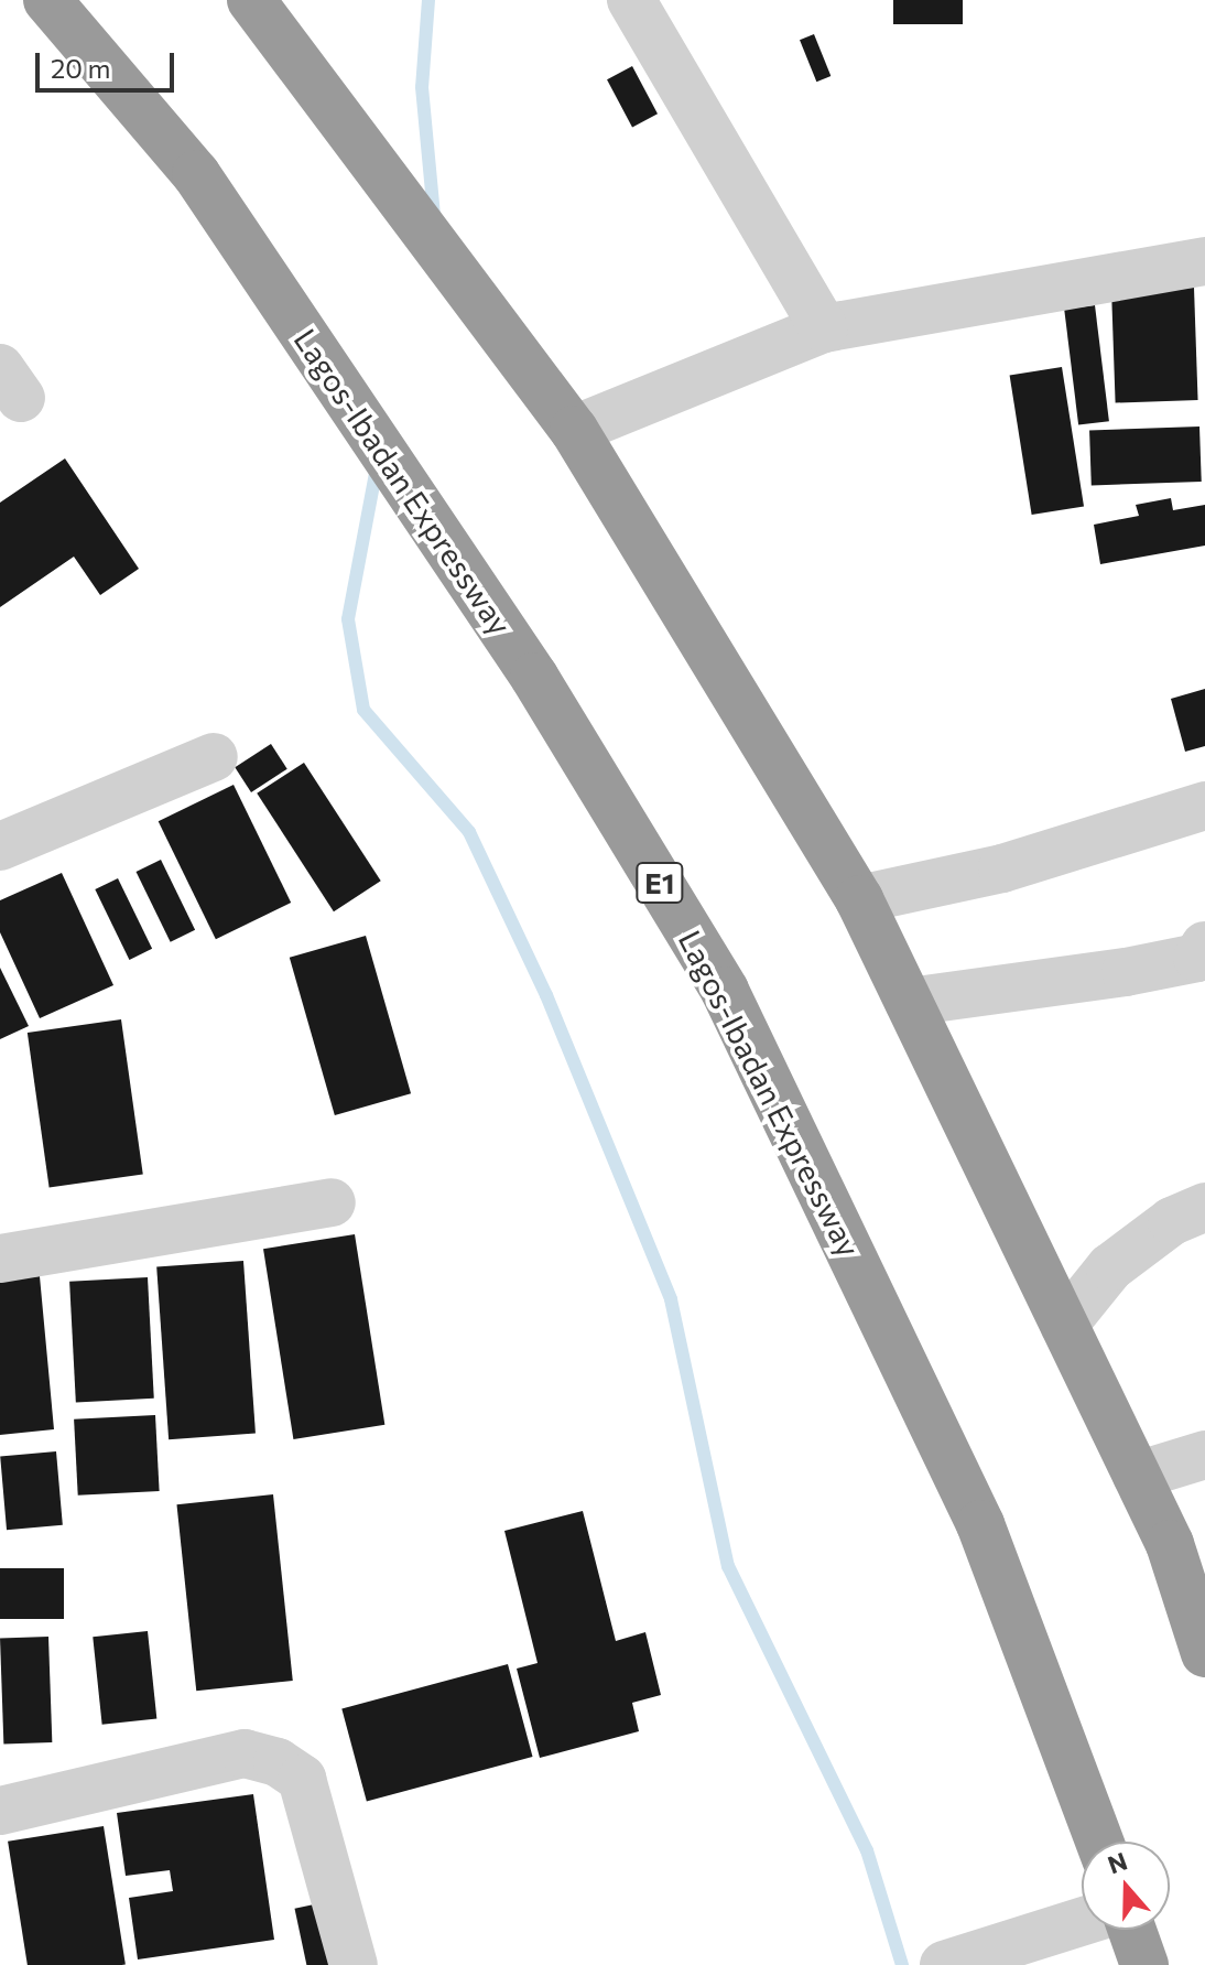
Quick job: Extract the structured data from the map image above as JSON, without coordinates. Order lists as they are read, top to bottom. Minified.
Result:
{"streets":{"highway":["Lagos-Ibadan Expressway","E1"]},"scale_bar":"20 m","north":"top"}
